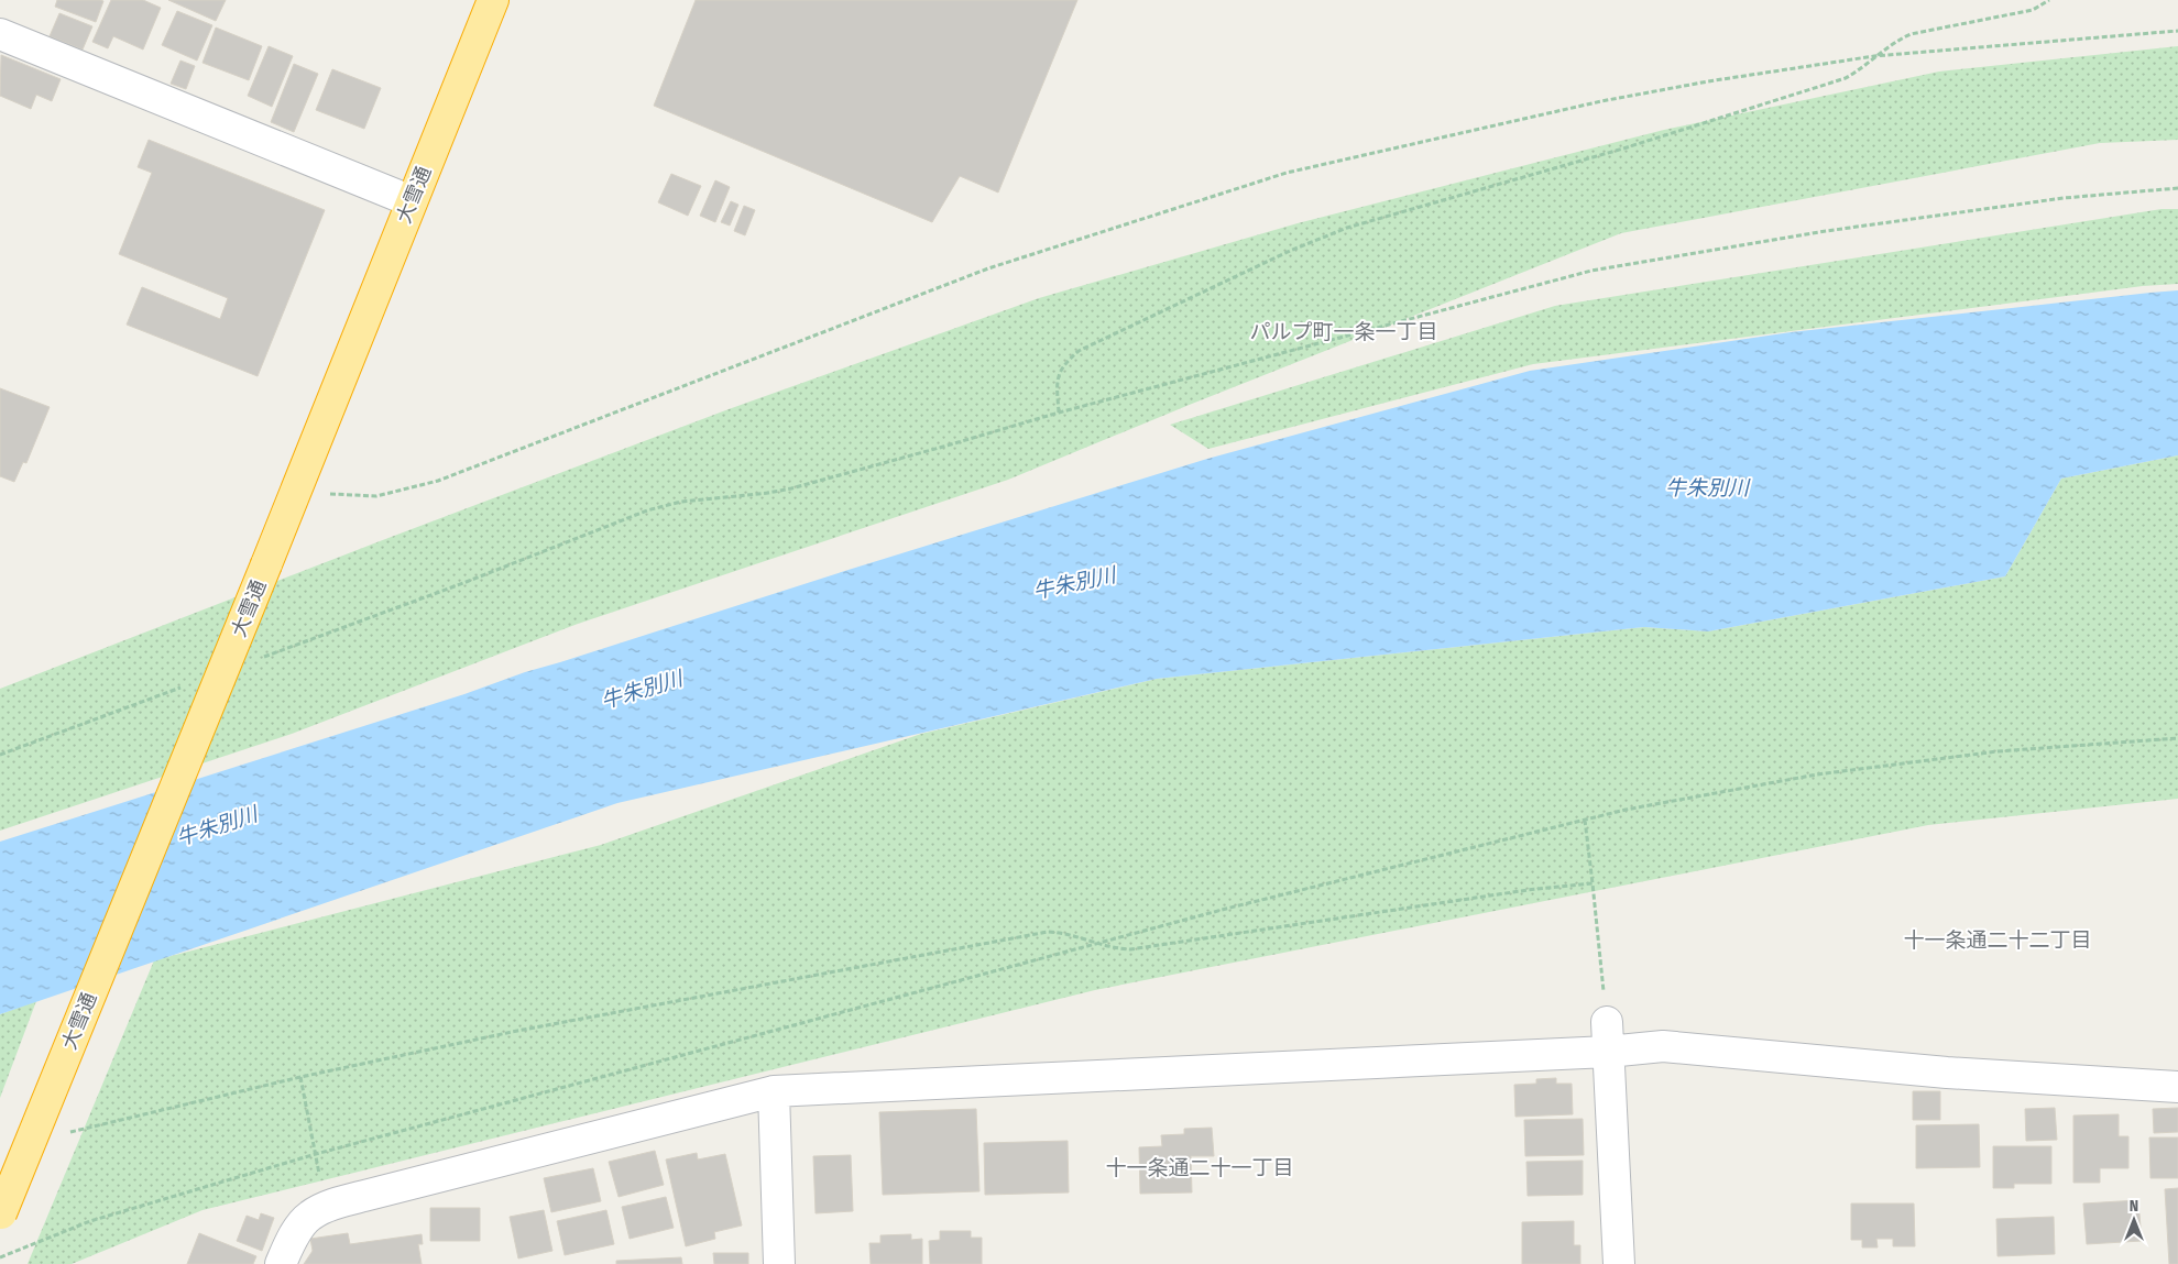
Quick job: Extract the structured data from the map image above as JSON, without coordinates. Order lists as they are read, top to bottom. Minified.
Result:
{"streets":{"highway":["大雪通"]},"districts":["パルプ町一条一丁目","十一条通二十二丁目","十一条通二十一丁目"],"water":["牛朱別川"],"north":"top"}
